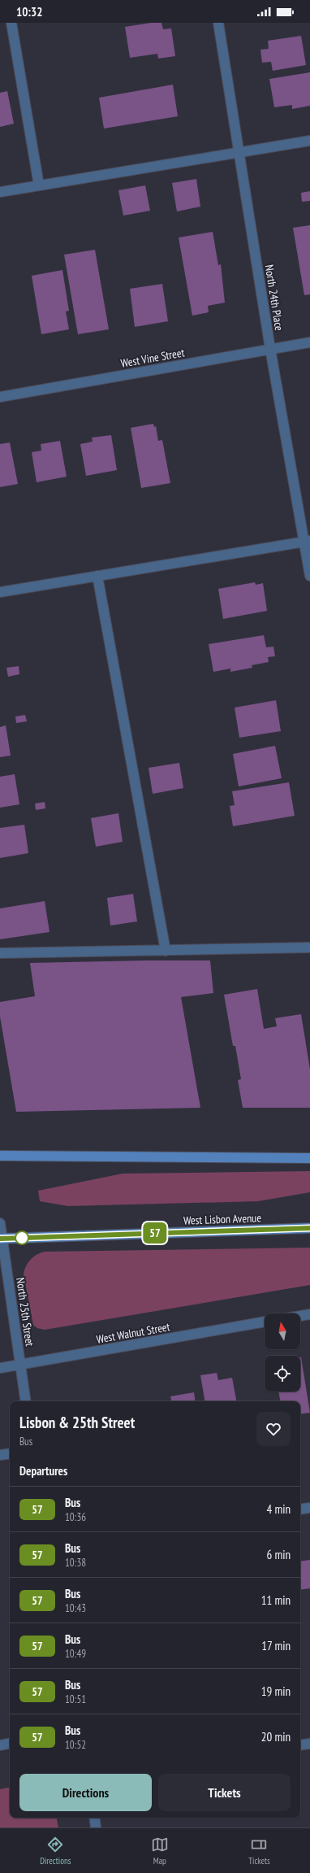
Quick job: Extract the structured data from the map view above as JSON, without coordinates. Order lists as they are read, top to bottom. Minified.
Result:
{"streets":{"main road":["West Lisbon Avenue"],"street":["North 24th Place","West Vine Street","North 25th Street","West Walnut Street"]},"crossings":[["North 24th Place","West Vine Street"],["West Lisbon Avenue","North 25th Street"],["North 25th Street","West Walnut Street"]],"lines":["bus line 57"],"north":"top","page":{"status":"10:32","on_map":"57","heading":[["Lisbon & 25th Street","Bus"],"Departures"],"list":[{"mark":"57","name":"Bus","note":"10:36","value":"4 min"},{"mark":"57","name":"Bus","note":"10:38","value":"6 min"},{"mark":"57","name":"Bus","note":"10:43","value":"11 min"},{"mark":"57","name":"Bus","note":"10:49","value":"17 min"},{"mark":"57","name":"Bus","note":"10:51","value":"19 min"},{"mark":"57","name":"Bus","note":"10:52","value":"20 min"}],"buttons":["Directions","Tickets"],"tabs":["Directions","Map","Tickets"]}}
